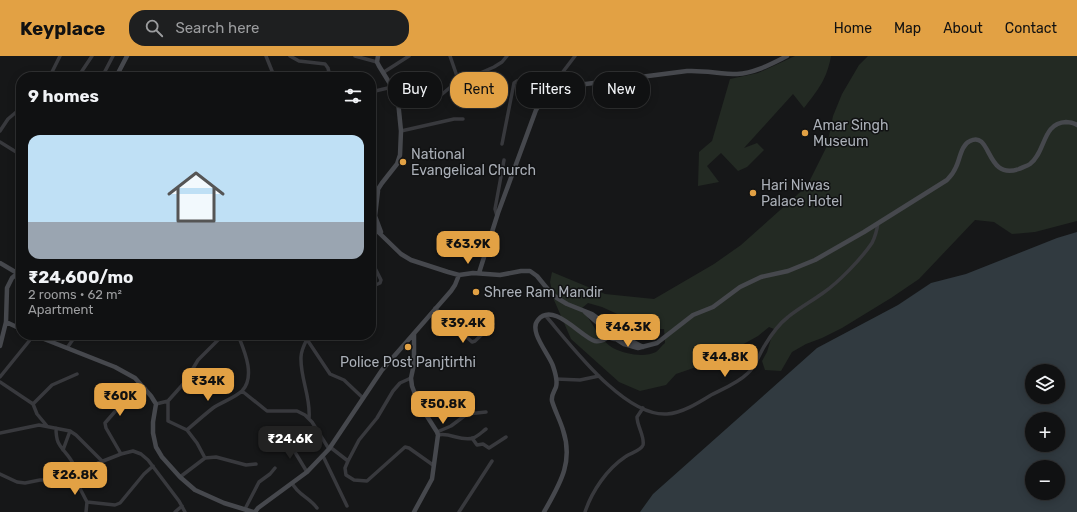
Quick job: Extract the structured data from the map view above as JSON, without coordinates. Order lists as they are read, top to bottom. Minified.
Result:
{"places":["Amar Singh Museum","National Evangelical Church","Hari Niwas Palace Hotel","Shree Ram Mandir","Police Post Panjtirthi"],"page":{"header":"Keyplace","search":"Search here","nav":["Home","Map","About","Contact"],"chip":["Buy","Rent","Filters","New"],"heading":"9 homes","list":[{"name":"₹24,600/mo","note":"2 rooms · 62 m² · Apartment"}],"price":["₹63.9K","₹39.4K","₹46.3K","₹44.8K","₹34K","₹60K","₹50.8K","₹24.6K","₹26.8K"],"map_buttons":["+","−"]}}
